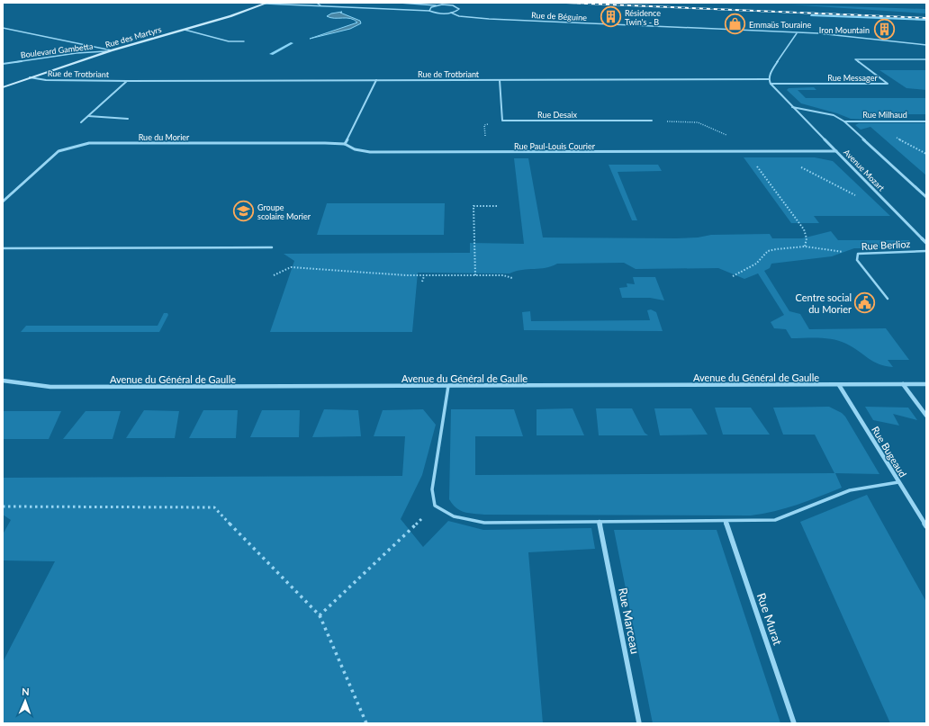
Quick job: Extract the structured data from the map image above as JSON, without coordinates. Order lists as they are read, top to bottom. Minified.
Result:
{"streets":{"main road":["Rue des Martyrs"],"street":["Rue de Béguine","Boulevard Gambetta","Rue de Trotbriant","Rue Messager","Rue Desaix","Rue Milhaud","Rue du Morier","Rue Paul-Louis Courier","Avenue Mozart","Avenue du Général de Gaulle","Rue Bugeaud","Rue Murat","Rue Marceau"],"lane":["Rue Berlioz"]},"crossings":[["Rue de Béguine","Rue des Martyrs"],["Rue des Martyrs","Boulevard Gambetta"],["Rue des Martyrs","Rue de Trotbriant"],["Rue de Trotbriant","Avenue Mozart"],["Rue Messager","Avenue Mozart"],["Rue du Morier","Rue Paul-Louis Courier"],["Rue Paul-Louis Courier","Avenue Mozart"],["Avenue du Général de Gaulle","Rue Bugeaud"]],"places":{"building":["Résidence Twin's - B","Iron Mountain"],"shop":["Emmaüs Touraine"],"school or university":["Groupe scolaire Morier"],"public building":["Centre social du Morier"]},"north":"top"}
